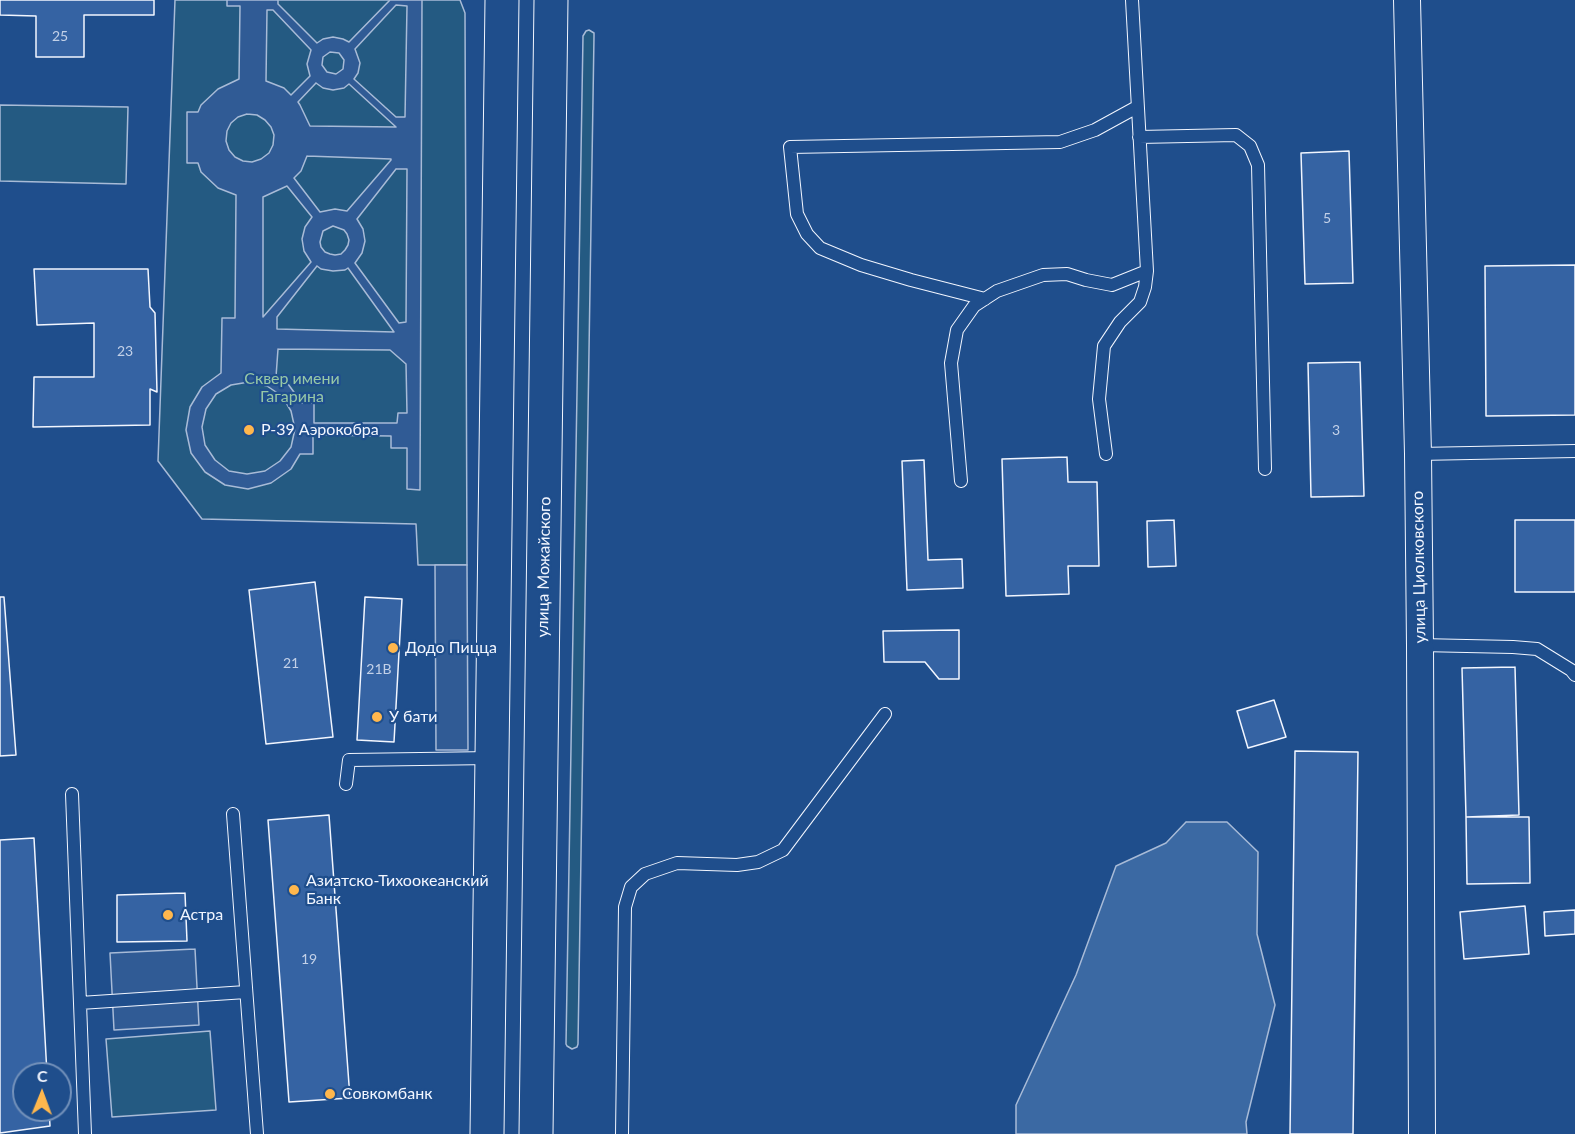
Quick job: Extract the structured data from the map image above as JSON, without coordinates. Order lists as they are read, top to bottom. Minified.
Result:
{"streets":{"main road":["улица Можайского"],"street":["улица Циолковского"]},"parks":["Сквер имени Гагарина"],"places":["P-39 Аэрокобра","Додо Пицца","У бати","Азиатско-Тихоокеанский Банк","Астра","Совкомбанк"],"house_numbers":["25","5","23","3","21","21В","19"],"north":"top"}
